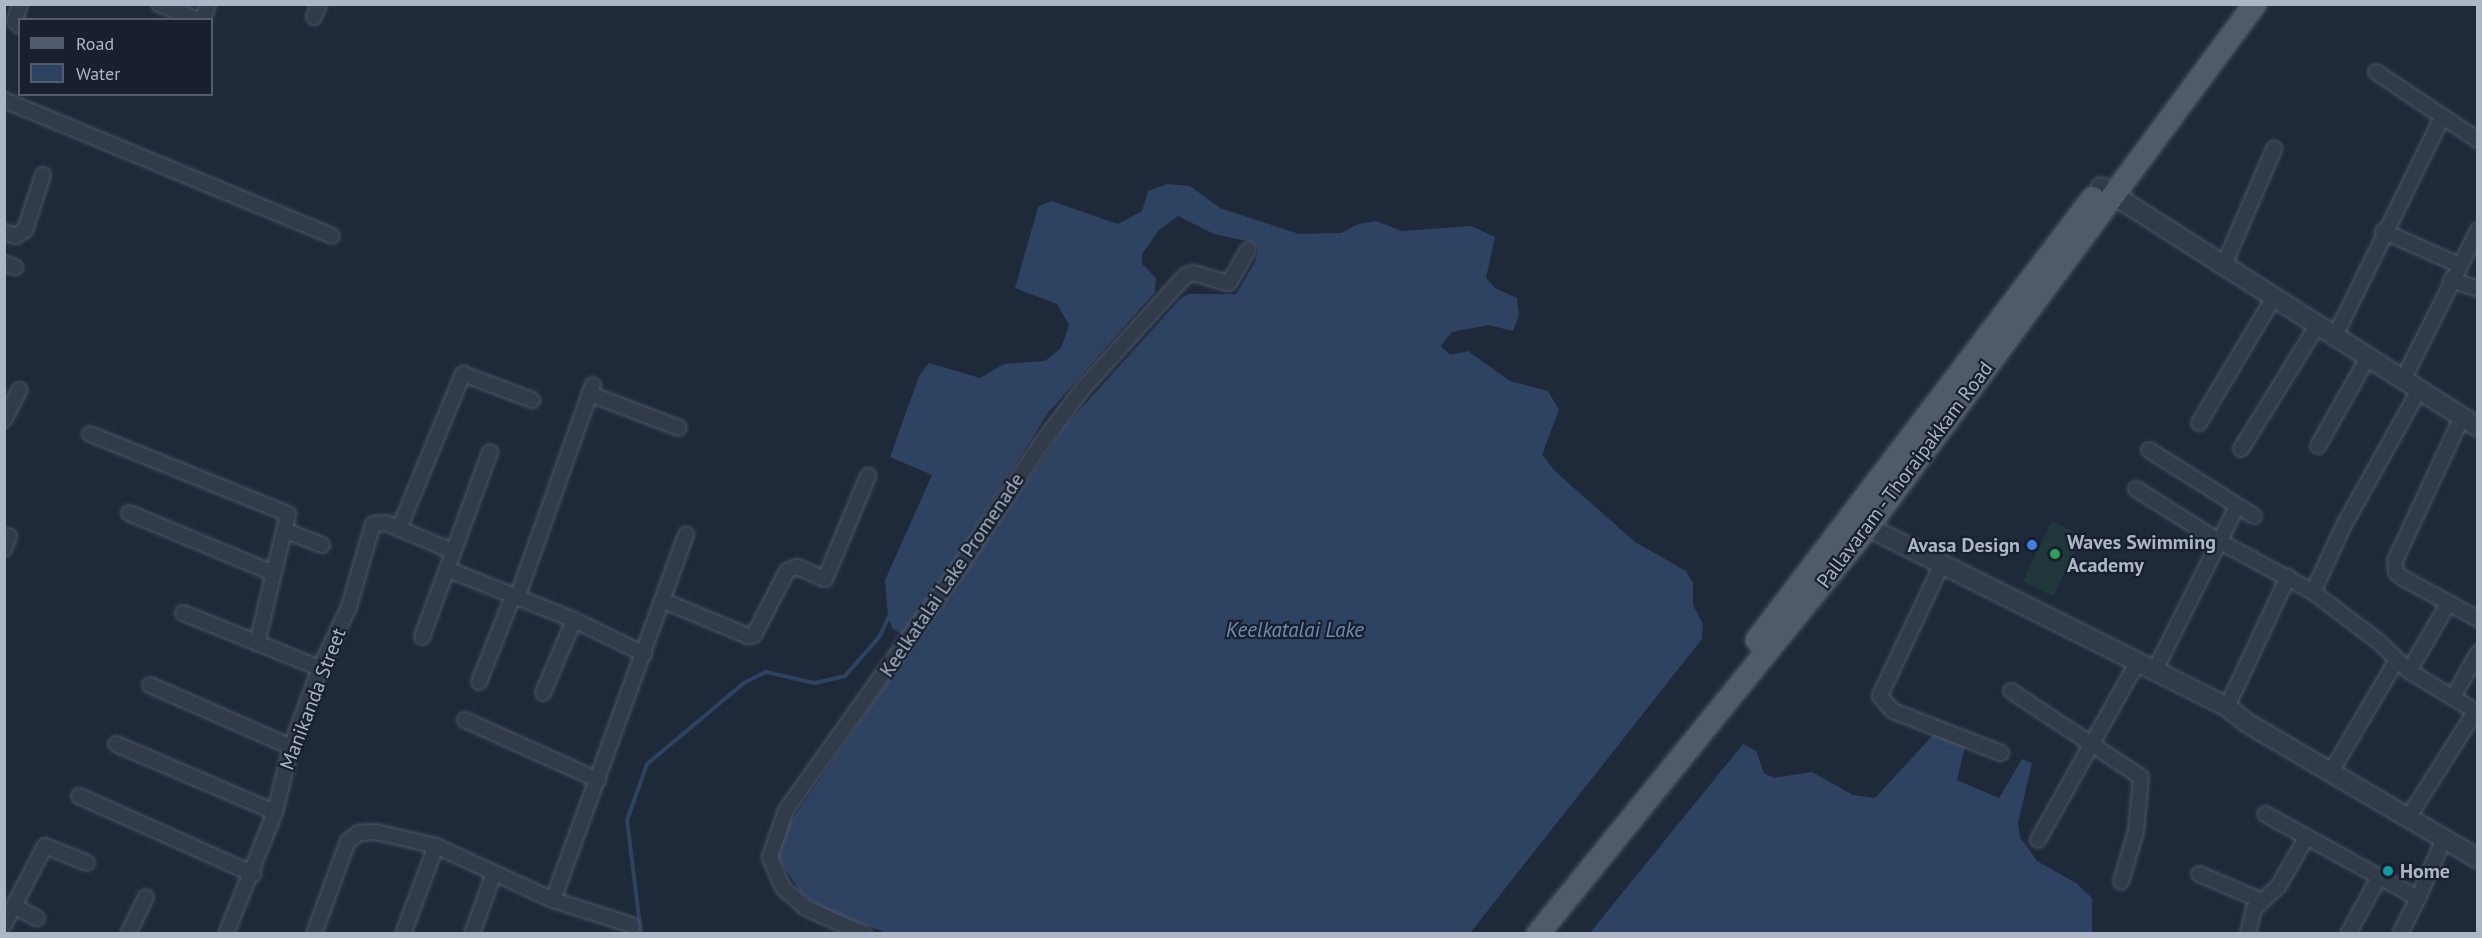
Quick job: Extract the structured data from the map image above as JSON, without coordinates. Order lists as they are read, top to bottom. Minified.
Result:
{"streets":{"main road":["Pallavaram - Thoraipakkam Road"],"street":["Keelkatalai Lake Promenade","Manikanda Street"]},"water":["Keelkatalai Lake"],"places":["Avasa Design","Waves Swimming Academy","Home"],"legend":["Road","Water"]}
